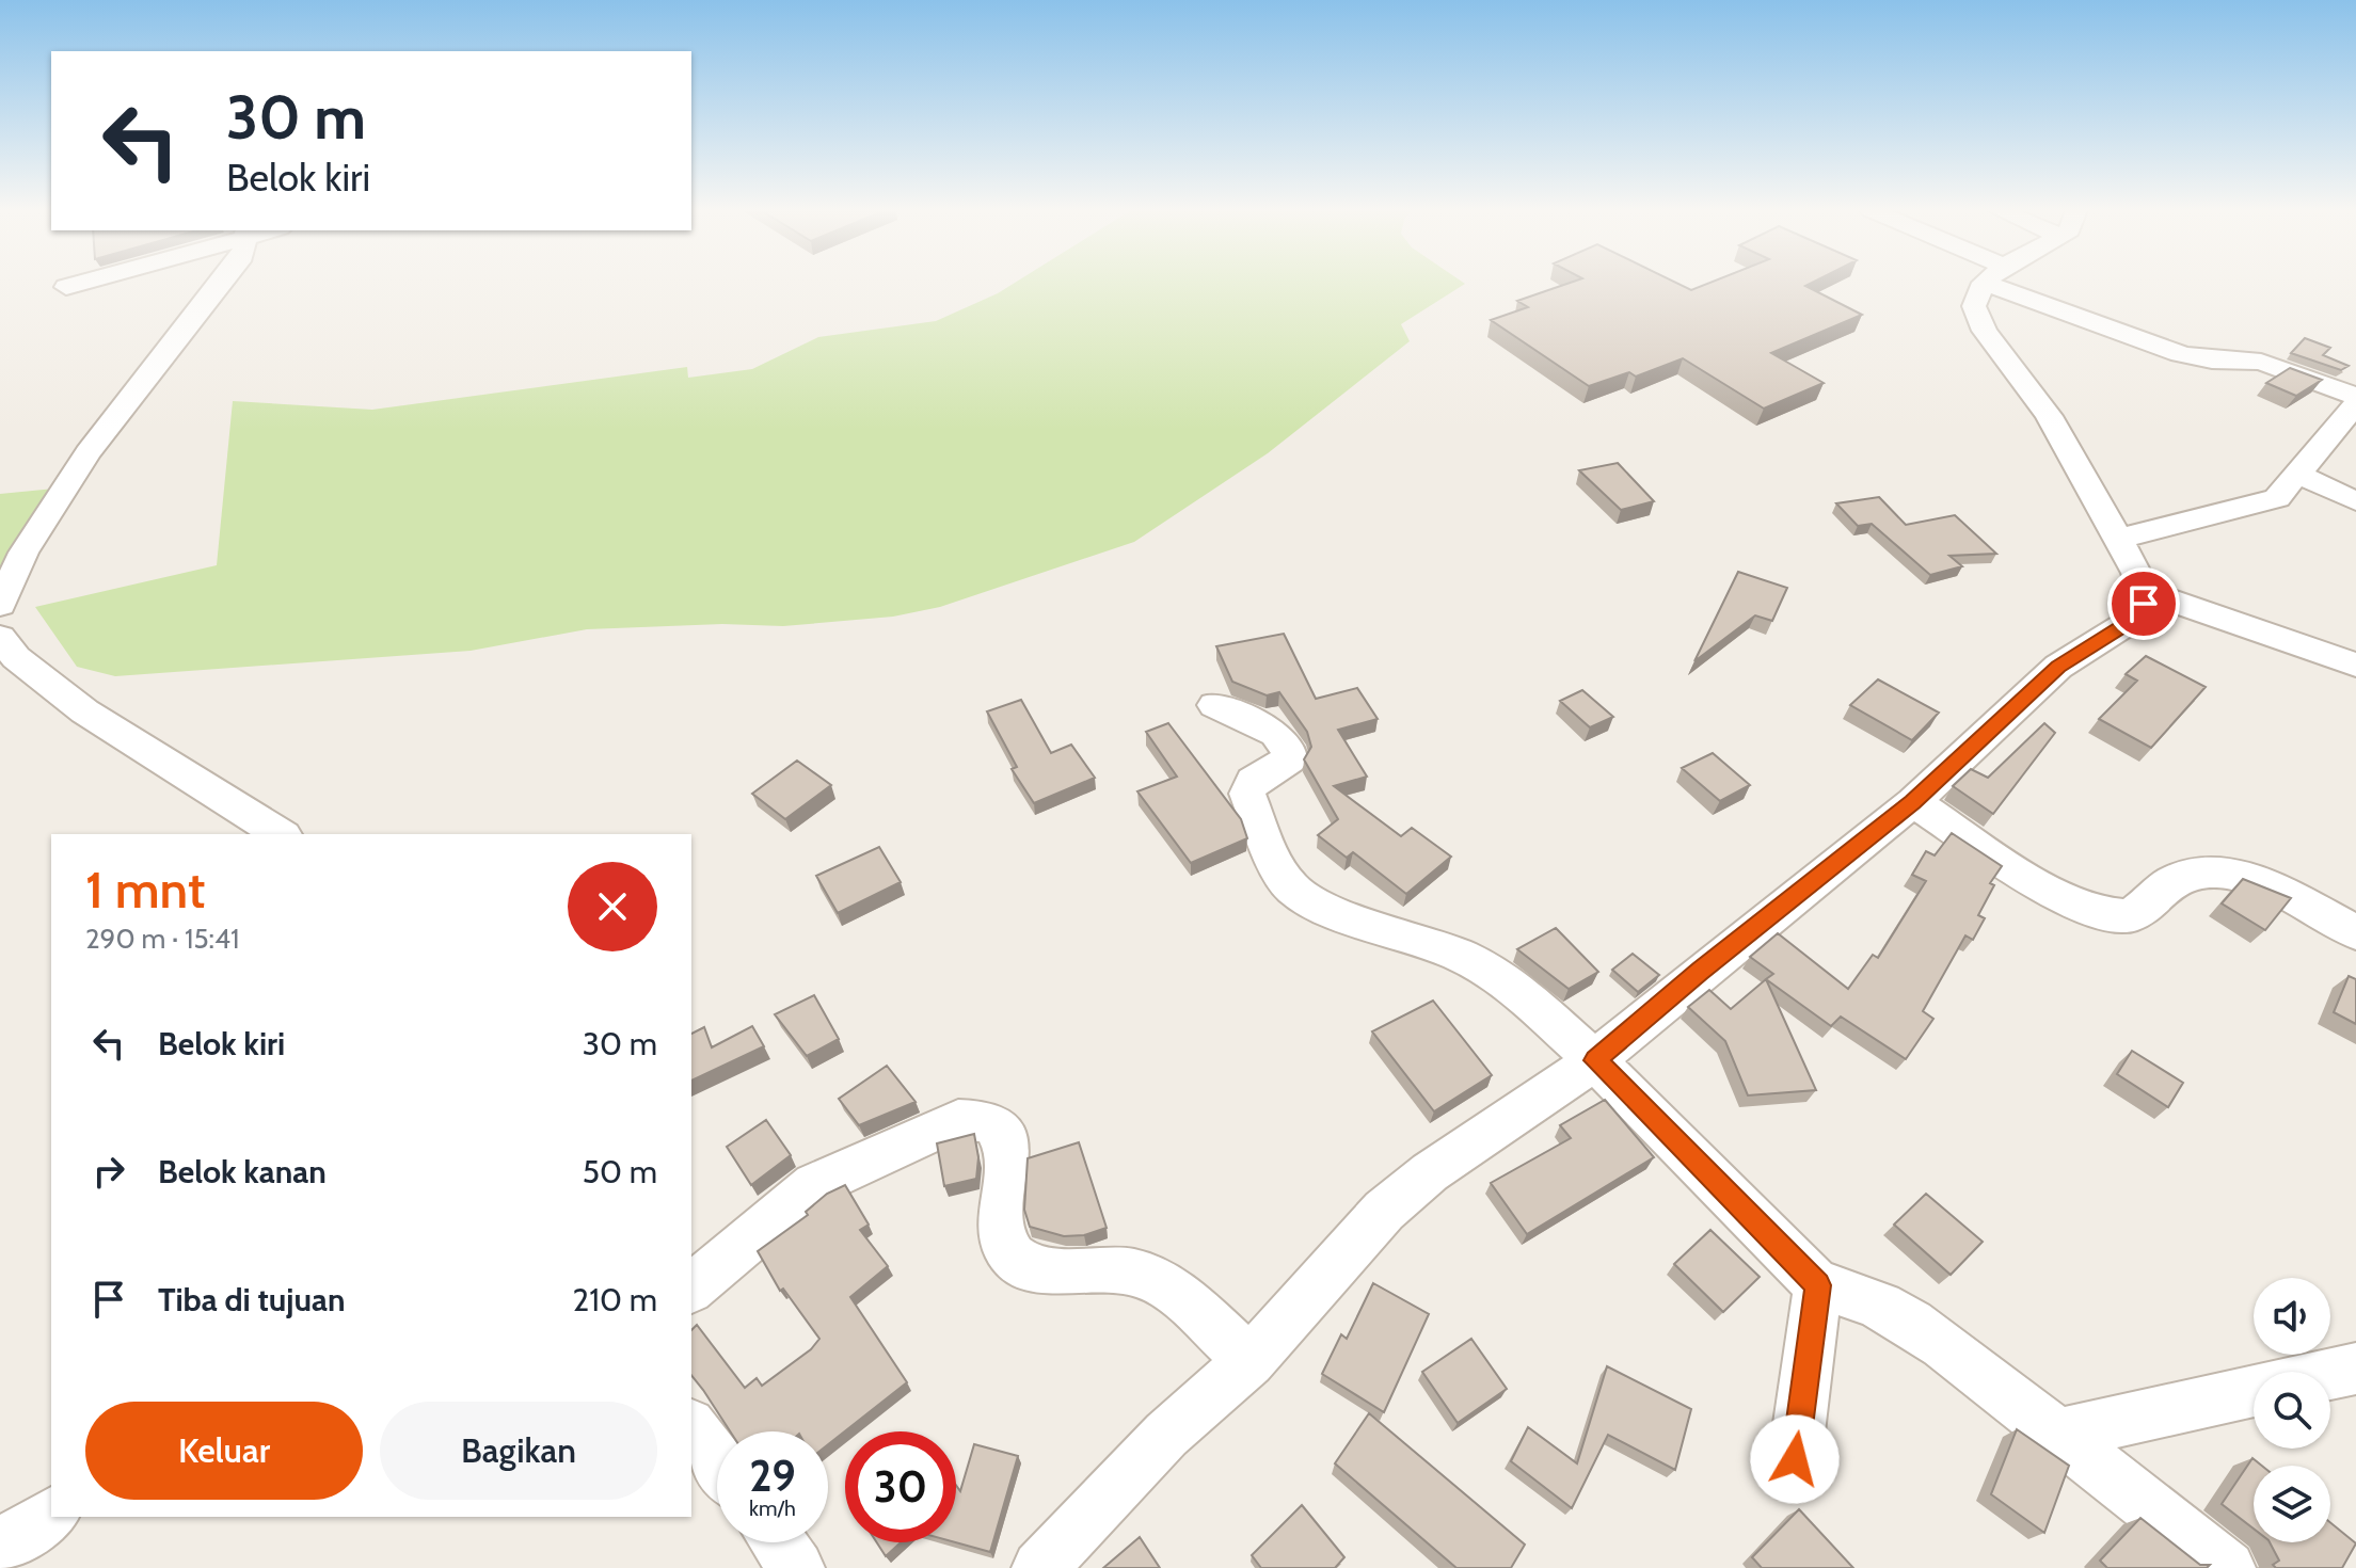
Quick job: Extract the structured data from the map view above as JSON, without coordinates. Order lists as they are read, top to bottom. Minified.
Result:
{"page":{"turn":["30 m","Belok kiri"],"heading":["1 mnt","290 m · 15:41"],"list":[{"name":"Belok kiri","value":"30 m"},{"name":"Belok kanan","value":"50 m"},{"name":"Tiba di tujuan","value":"210 m"}],"buttons":["Keluar","Bagikan"],"speed":"29 km/h","limit":"30"}}
